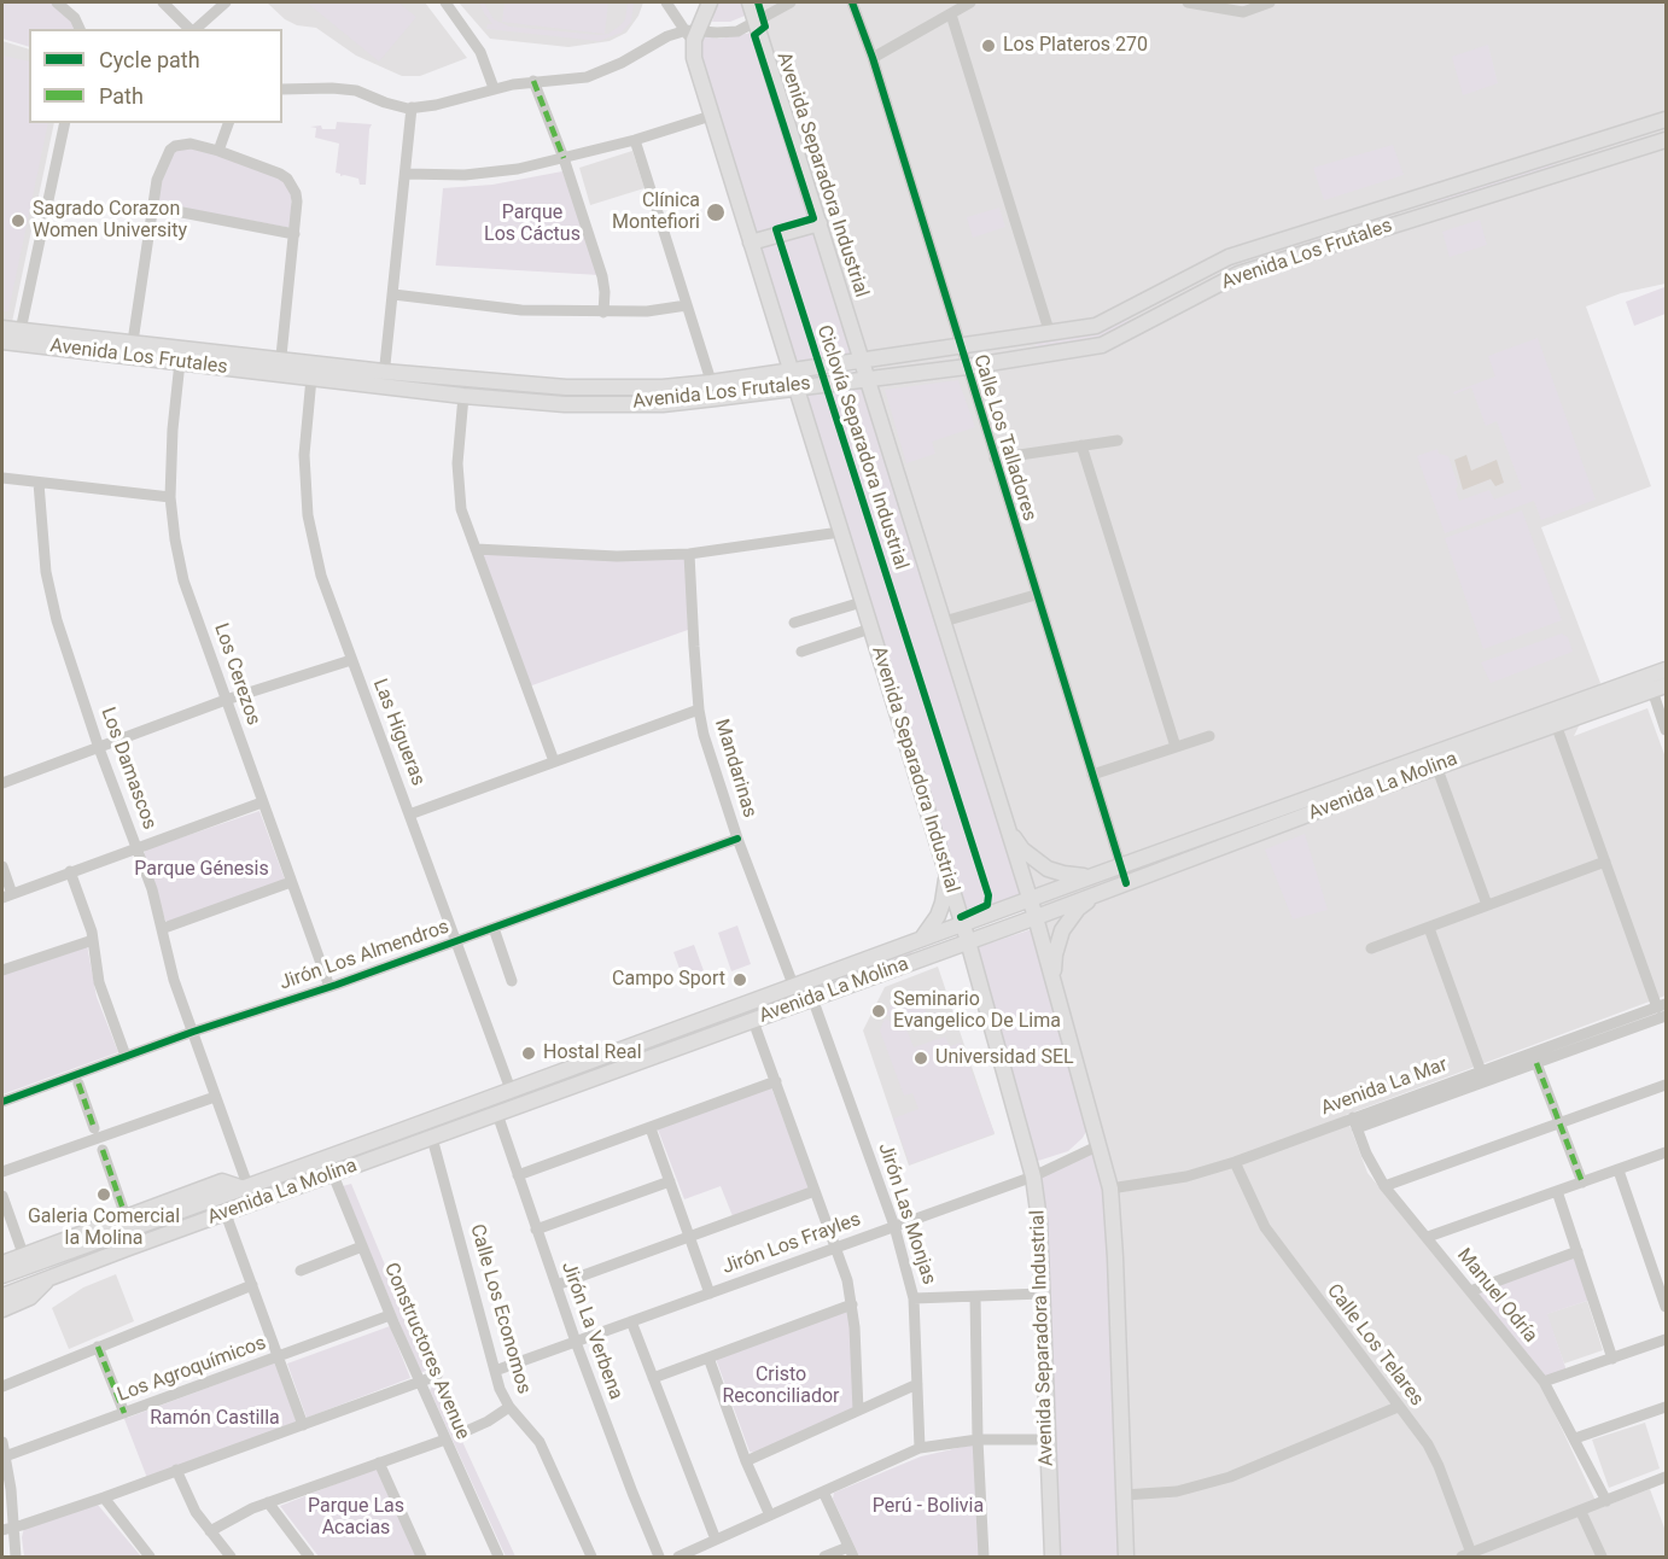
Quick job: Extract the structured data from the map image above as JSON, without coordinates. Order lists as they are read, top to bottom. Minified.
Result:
{"streets":{"main road":["Avenida Separadora Industrial","Avenida Los Frutales","Avenida La Molina"],"street":["Calle Los Talladores","Los Cerezos","Las Higueras","Los Damascos","Mandarinas","Jirón Los Almendros","Avenida La Mar","Jirón Las Monjas","Jirón Los Frayles","Manuel Odría","Calle Los Economos","Jirón La Verbena","Calle Los Telares","Constructores Avenue","Los Agroquímicos"],"cycle path":["Ciclovía Separadora Industrial"]},"crossings":[["Avenida Separadora Industrial","Avenida Los Frutales"],["Avenida Separadora Industrial","Avenida La Molina"],["Avenida Separadora Industrial","Avenida La Mar"],["Avenida Separadora Industrial","Jirón Los Frayles"],["Avenida Los Frutales","Calle Los Talladores"],["Avenida Los Frutales","Los Cerezos"],["Avenida Los Frutales","Las Higueras"],["Calle Los Talladores","Avenida La Molina"],["Los Cerezos","Jirón Los Almendros"],["Las Higueras","Avenida La Molina"],["Las Higueras","Jirón Los Almendros"],["Los Damascos","Avenida La Molina"],["Los Damascos","Jirón Los Almendros"],["Mandarinas","Avenida La Molina"],["Mandarinas","Jirón Los Almendros"],["Avenida La Molina","Jirón Las Monjas"],["Avenida La Molina","Calle Los Economos"],["Avenida La Molina","Jirón La Verbena"],["Avenida La Molina","Constructores Avenue"],["Avenida La Mar","Manuel Odría"],["Avenida La Mar","Calle Los Telares"],["Jirón Las Monjas","Jirón Los Frayles"],["Jirón Los Frayles","Calle Los Economos"],["Jirón Los Frayles","Jirón La Verbena"],["Constructores Avenue","Los Agroquímicos"]],"parks":["Parque Los Cáctus","Parque Génesis","Cristo Reconciliador","Ramón Castilla","Parque Las Acacias","Perú - Bolivia"],"places":["Los Plateros 270","Clínica Montefiori","Sagrado Corazon Women University","Campo Sport","Seminario Evangelico De Lima","Hostal Real","Universidad SEL","Galeria Comercial la Molina"],"legend":["Cycle path","Path"]}
